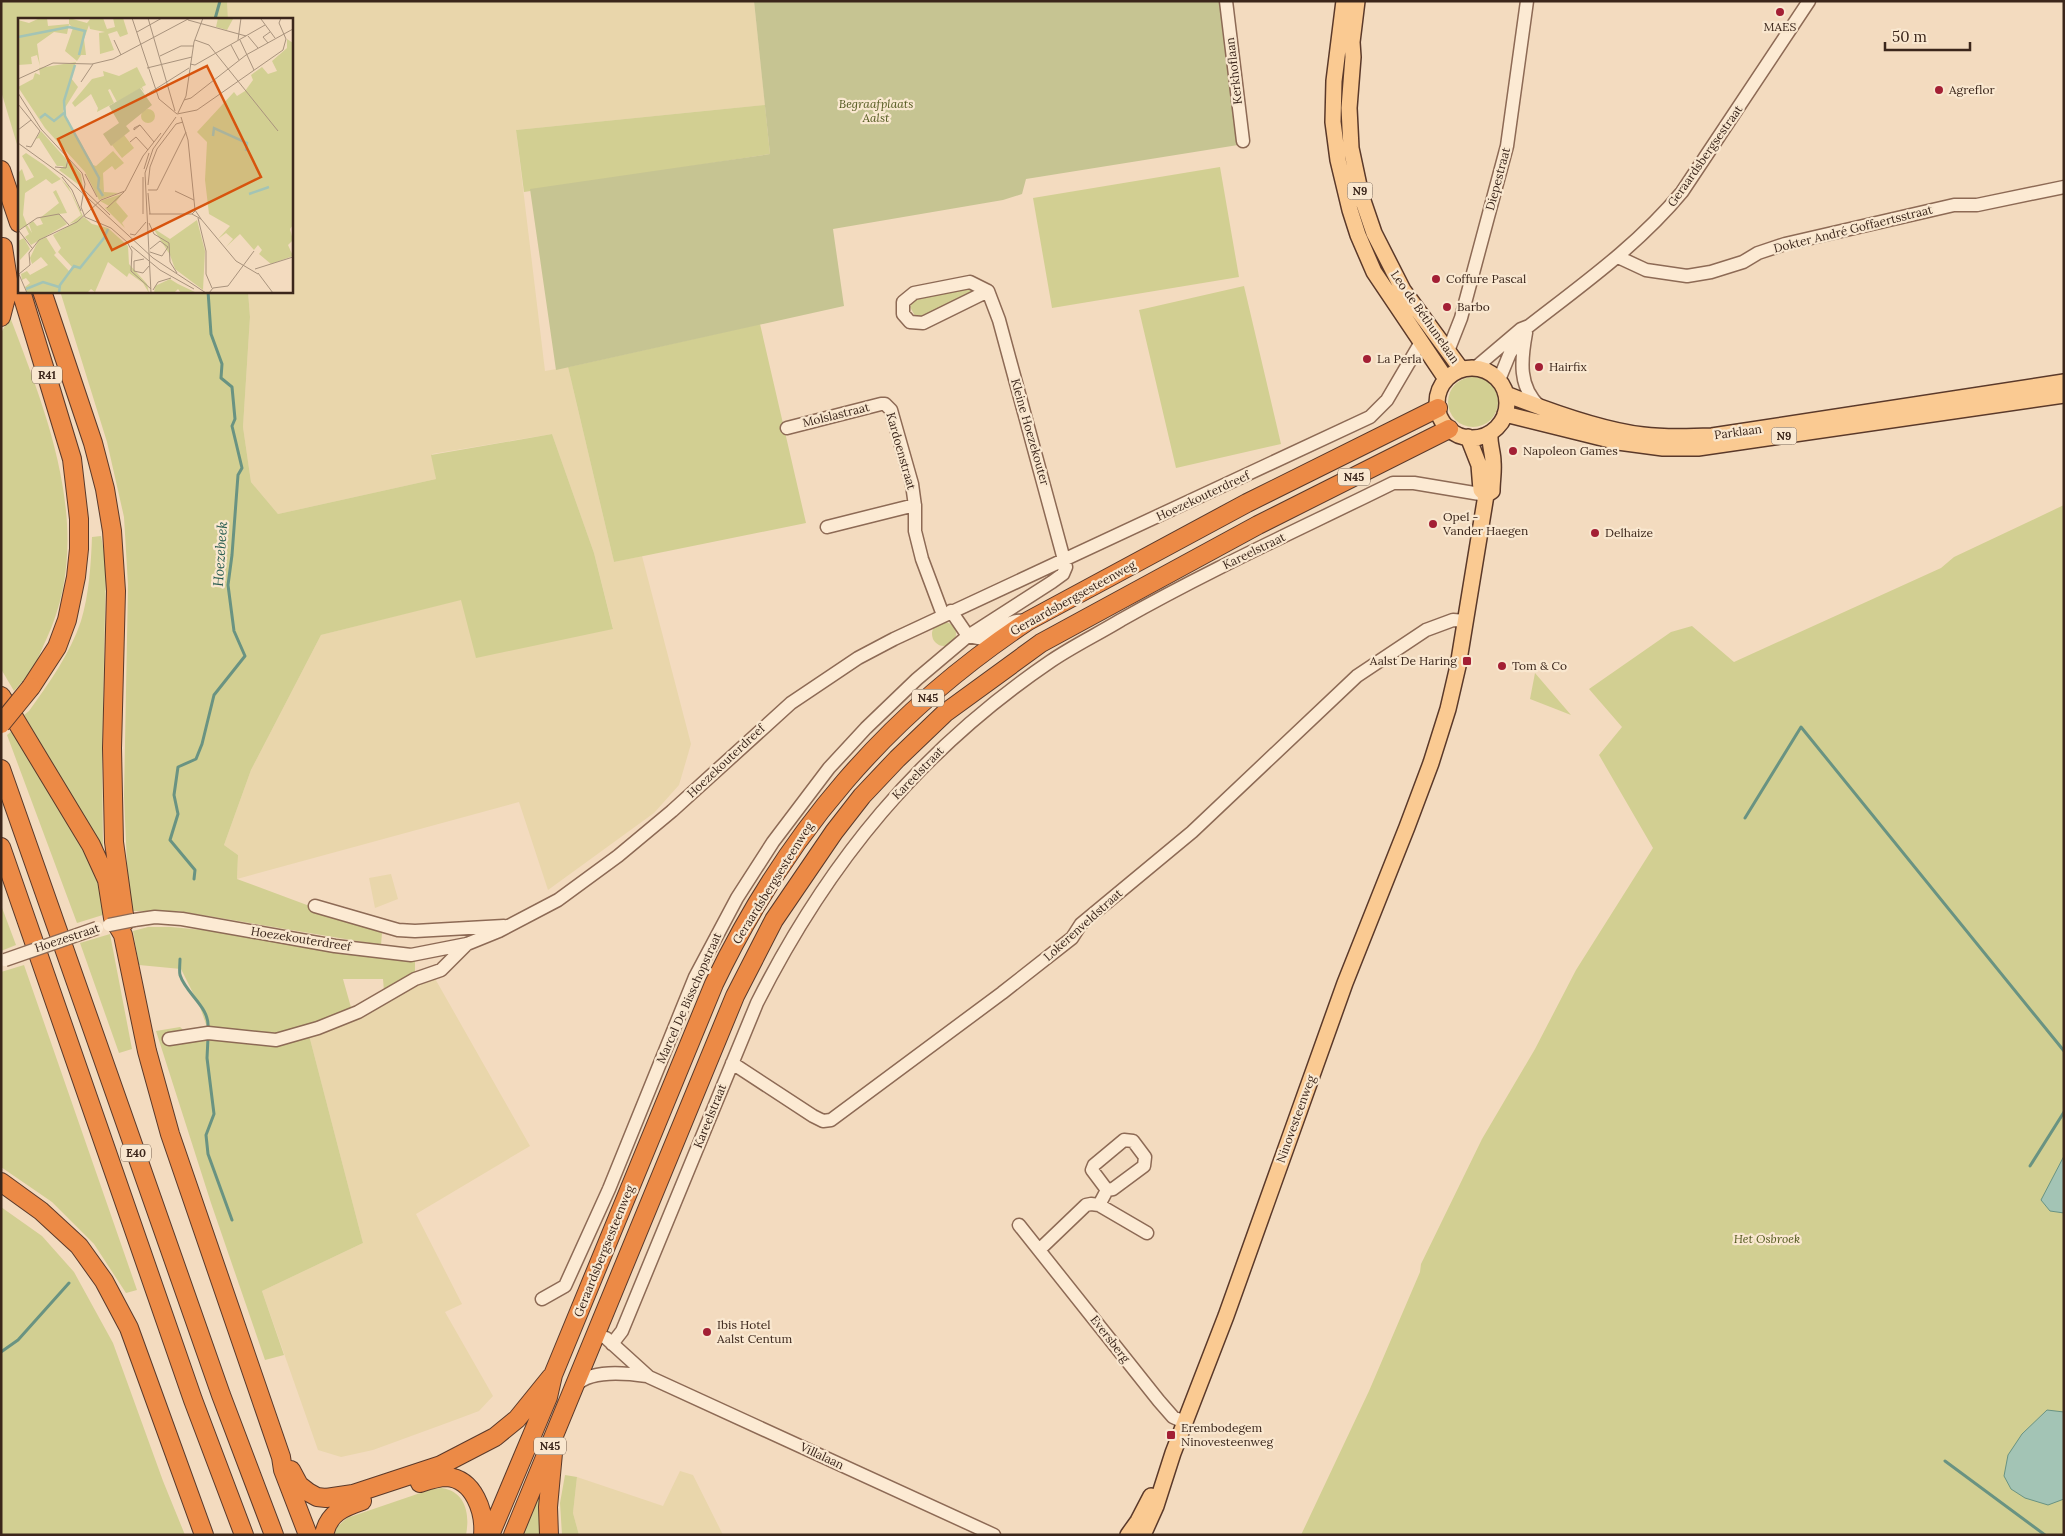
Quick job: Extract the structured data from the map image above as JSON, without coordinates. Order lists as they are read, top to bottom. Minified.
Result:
{"streets":{"highway":["R41","N45","Geraardsbergsesteenweg","E40"],"main road":["N9","Leo de Béthunelaan","Parklaan","Ninovesteenweg"],"street":["Kerkhoflaan","Geraardsbergsestraat","Diepestraat","Dokter André Goffaertsstraat","Molslastraat","Kleine Hoezekouter","Kardoenstraat","Hoezekouterdreef","Kareelstraat","Lokerenveldstraat","Hoezestraat","Marcel De Bisschopstraat","Eversberg","Villalaan"]},"crossings":[["Geraardsbergsestraat","Dokter André Goffaertsstraat"],["Geraardsbergsestraat","Leo de Béthunelaan"],["Geraardsbergsestraat","Parklaan"],["Geraardsbergsestraat","Geraardsbergsesteenweg"],["Diepestraat","Leo de Béthunelaan"],["Leo de Béthunelaan","Parklaan"],["Leo de Béthunelaan","Hoezekouterdreef"],["Leo de Béthunelaan","Geraardsbergsesteenweg"],["R41","Hoezestraat"],["Molslastraat","Kardoenstraat"],["Kleine Hoezekouter","Hoezekouterdreef"],["Kleine Hoezekouter","Marcel De Bisschopstraat"],["Parklaan","Geraardsbergsesteenweg"],["Kardoenstraat","Hoezekouterdreef"],["Hoezekouterdreef","Hoezestraat"],["Kareelstraat","Lokerenveldstraat"],["Kareelstraat","Villalaan"],["Geraardsbergsesteenweg","Villalaan"],["Lokerenveldstraat","Ninovesteenweg"],["Ninovesteenweg","Eversberg"]],"water":["Hoezebeek"],"parks":["Begraafplaats Aalst","Het Osbroek"],"places":{"other":["MAES","Agreflor","Coffure Pascal","Barbo","La Perla","Hairfix","Napoleon Games","Opel - Vander Haegen","Delhaize","Tom & Co","Ibis Hotel Aalst Centum"],"transit":["Aalst De Haring","Erembodegem Ninovesteenweg"]},"scale_bar":"50 m"}
